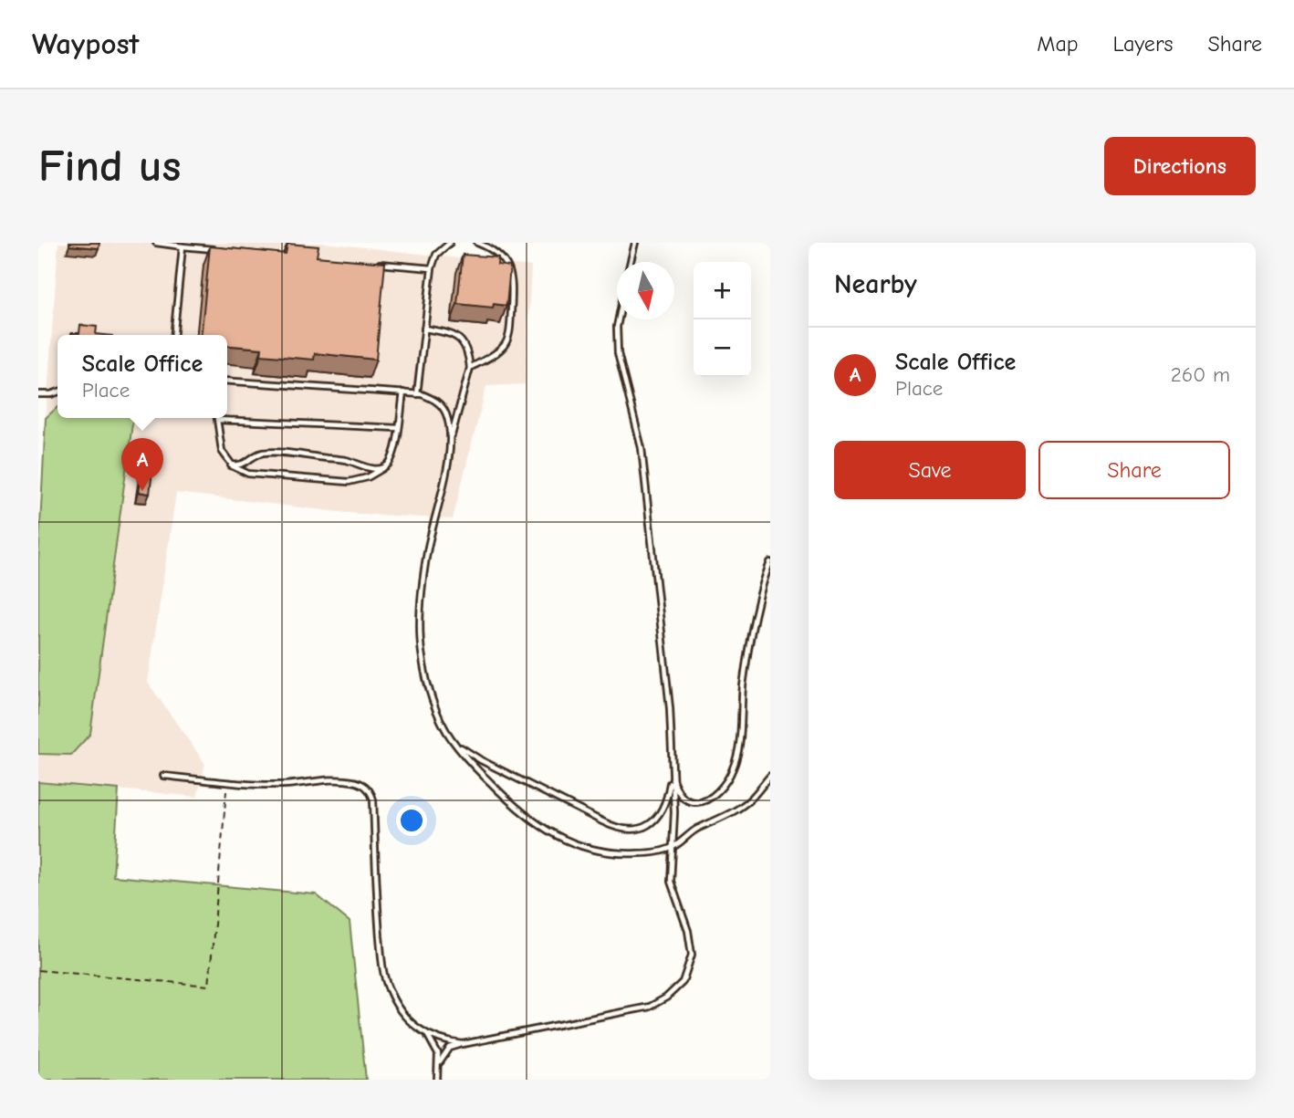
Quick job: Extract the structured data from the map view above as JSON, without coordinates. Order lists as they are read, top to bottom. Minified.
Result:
{"north":"bottom","page":{"header":"Waypost","nav":["Map","Layers","Share"],"buttons":["Directions",["Save","Share"]],"title":"Find us","heading":"Nearby","map_buttons":["+","−"],"list":[{"mark":"A","name":"Scale Office","note":"Place","value":"260 m"}],"popup":["Scale Office","Place"],"pins":"A"}}
